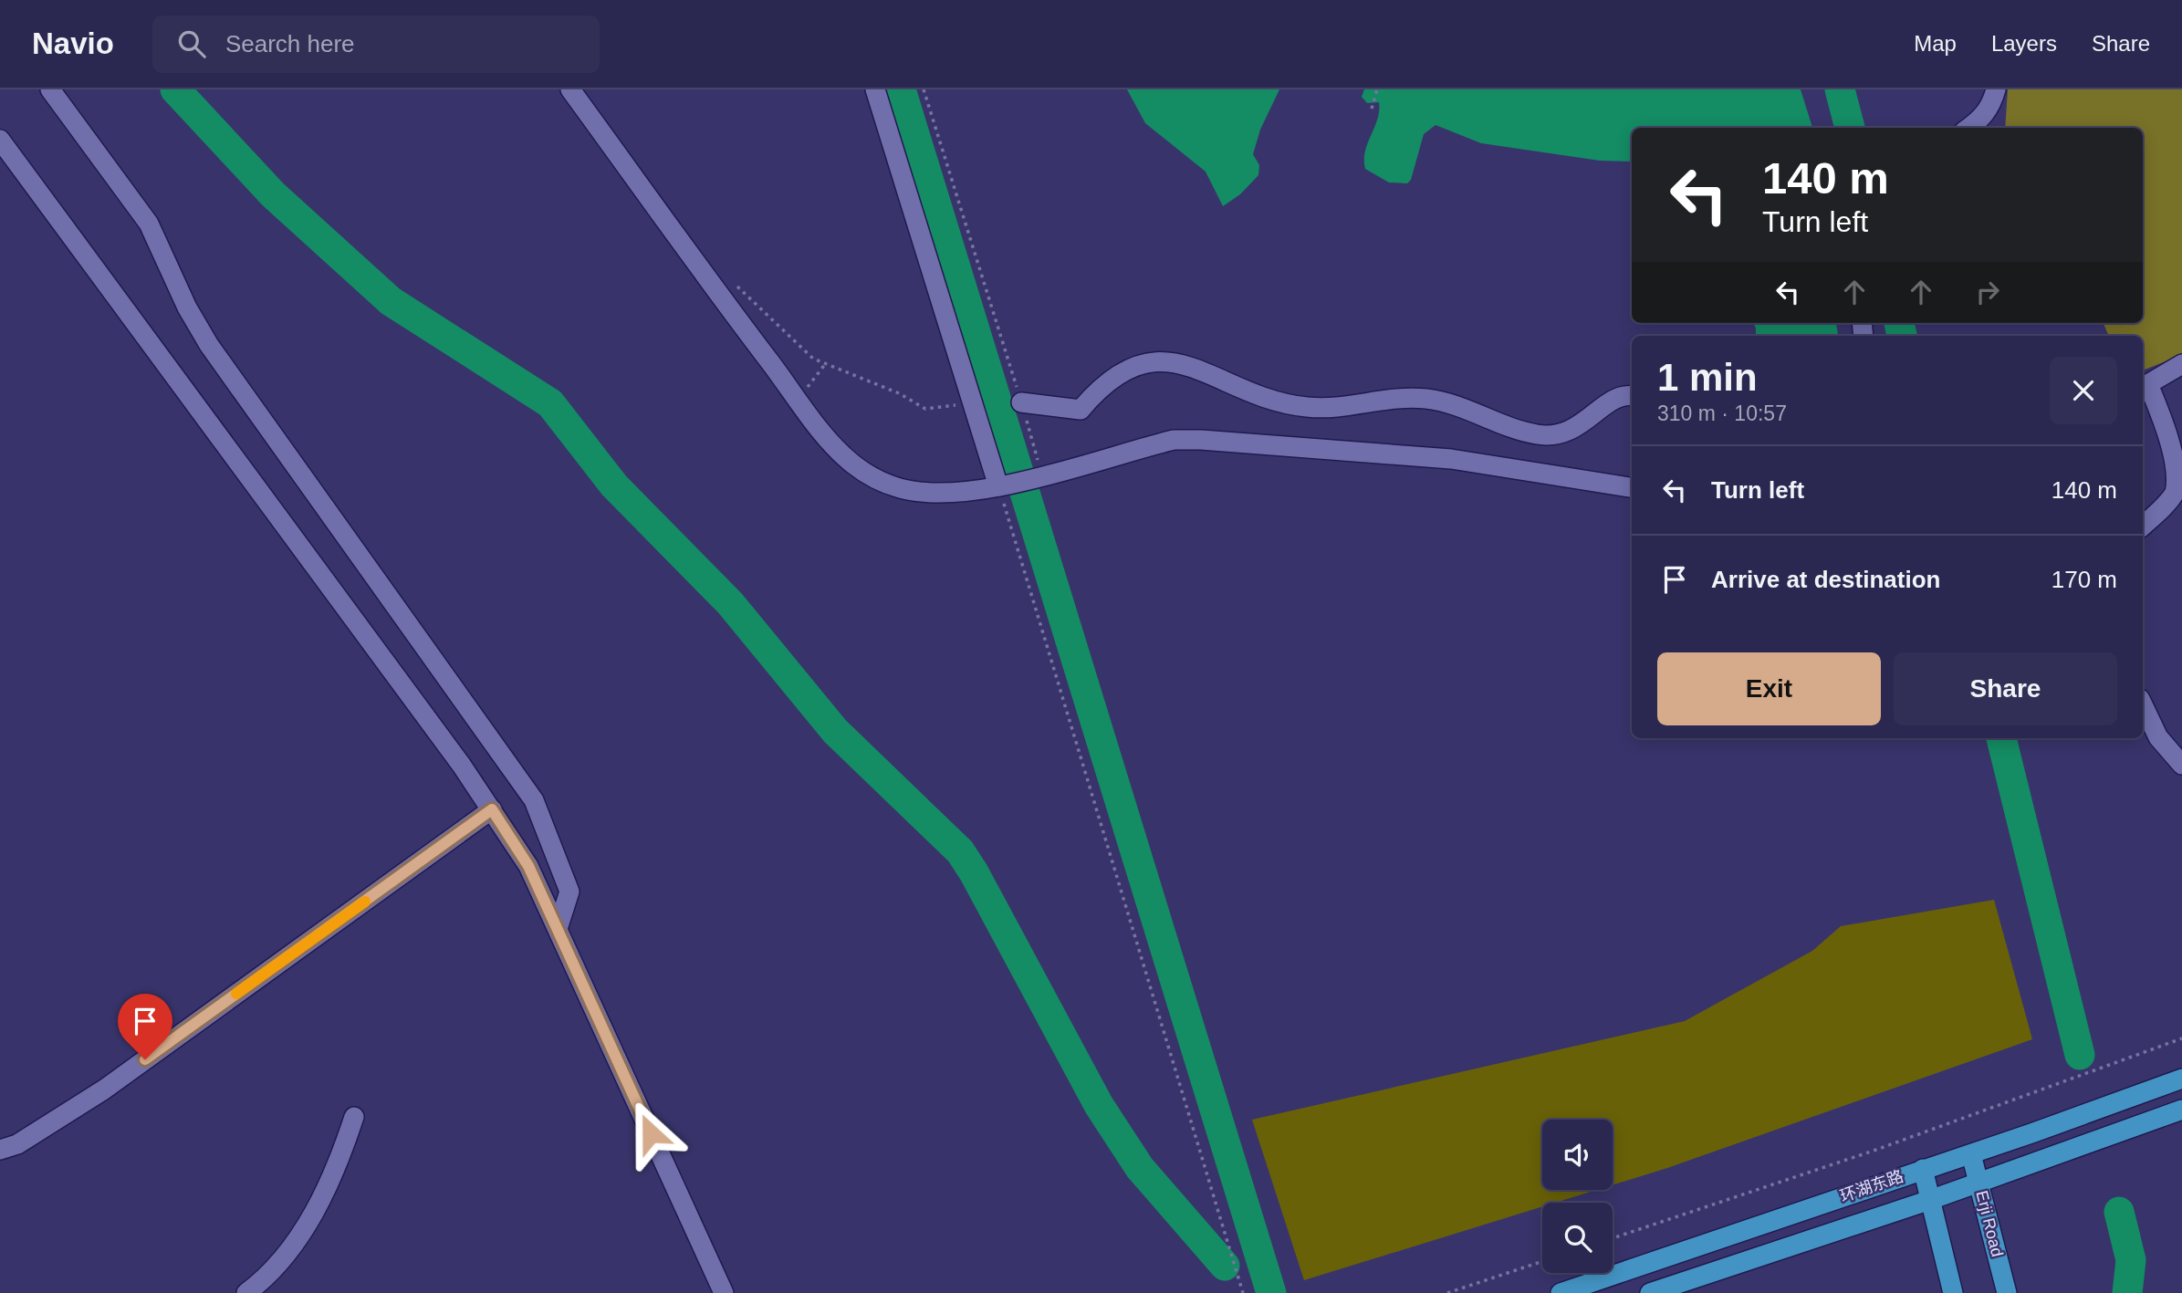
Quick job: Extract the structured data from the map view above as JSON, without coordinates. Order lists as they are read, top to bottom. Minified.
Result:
{"streets":{"main road":["环湖东路","Erji Road"]},"crossings":[["环湖东路","Erji Road"]],"page":{"header":"Navio","search":"Search here","nav":["Map","Layers","Share"],"turn":["140 m","Turn left"],"heading":["1 min","310 m · 10:57"],"list":[{"name":"Turn left","value":"140 m"},{"name":"Arrive at destination","value":"170 m"}],"buttons":["Exit","Share"]}}
